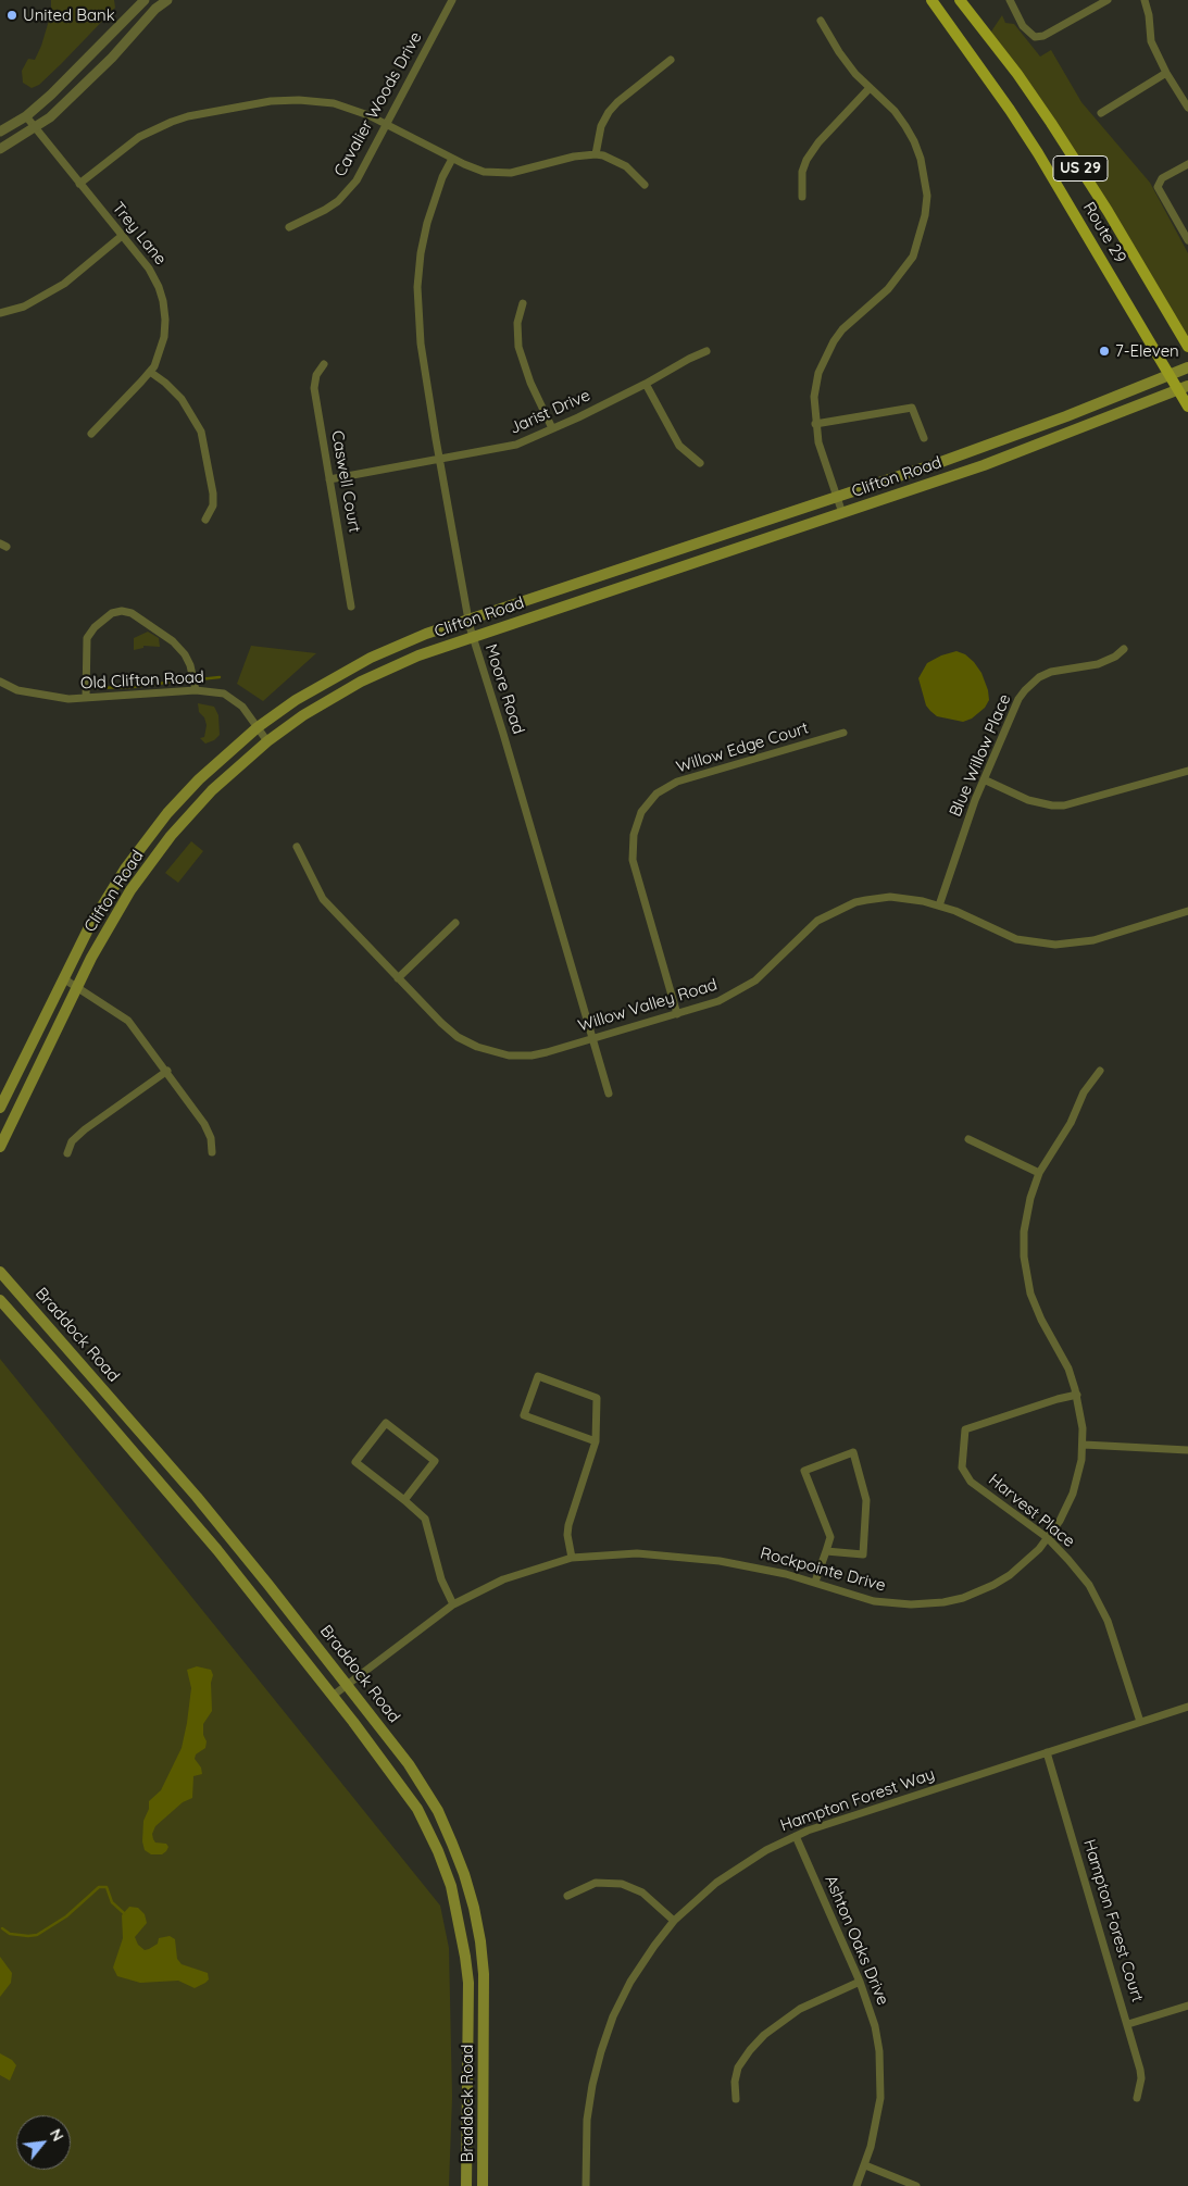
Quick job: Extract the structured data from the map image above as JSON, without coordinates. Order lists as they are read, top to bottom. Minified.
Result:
{"streets":{"main road":["US 29","Route 29","Clifton Road","Braddock Road"],"street":["Cavalier Woods Drive","Trey Lane","Jarist Drive","Caswell Court","Old Clifton Road","Moore Road","Willow Edge Court","Blue Willow Place","Willow Valley Road","Harvest Place","Rockpointe Drive","Hampton Forest Way","Hampton Forest Court","Ashton Oaks Drive"]},"crossings":[["Route 29","Clifton Road"],["Jarist Drive","Caswell Court"],["Jarist Drive","Moore Road"],["Clifton Road","Old Clifton Road"],["Clifton Road","Moore Road"],["Moore Road","Willow Valley Road"],["Willow Edge Court","Willow Valley Road"],["Blue Willow Place","Willow Valley Road"],["Braddock Road","Rockpointe Drive"],["Harvest Place","Rockpointe Drive"],["Harvest Place","Hampton Forest Way"],["Hampton Forest Way","Hampton Forest Court"],["Hampton Forest Way","Ashton Oaks Drive"]],"places":["United Bank","7-Eleven"],"north":"top right"}
